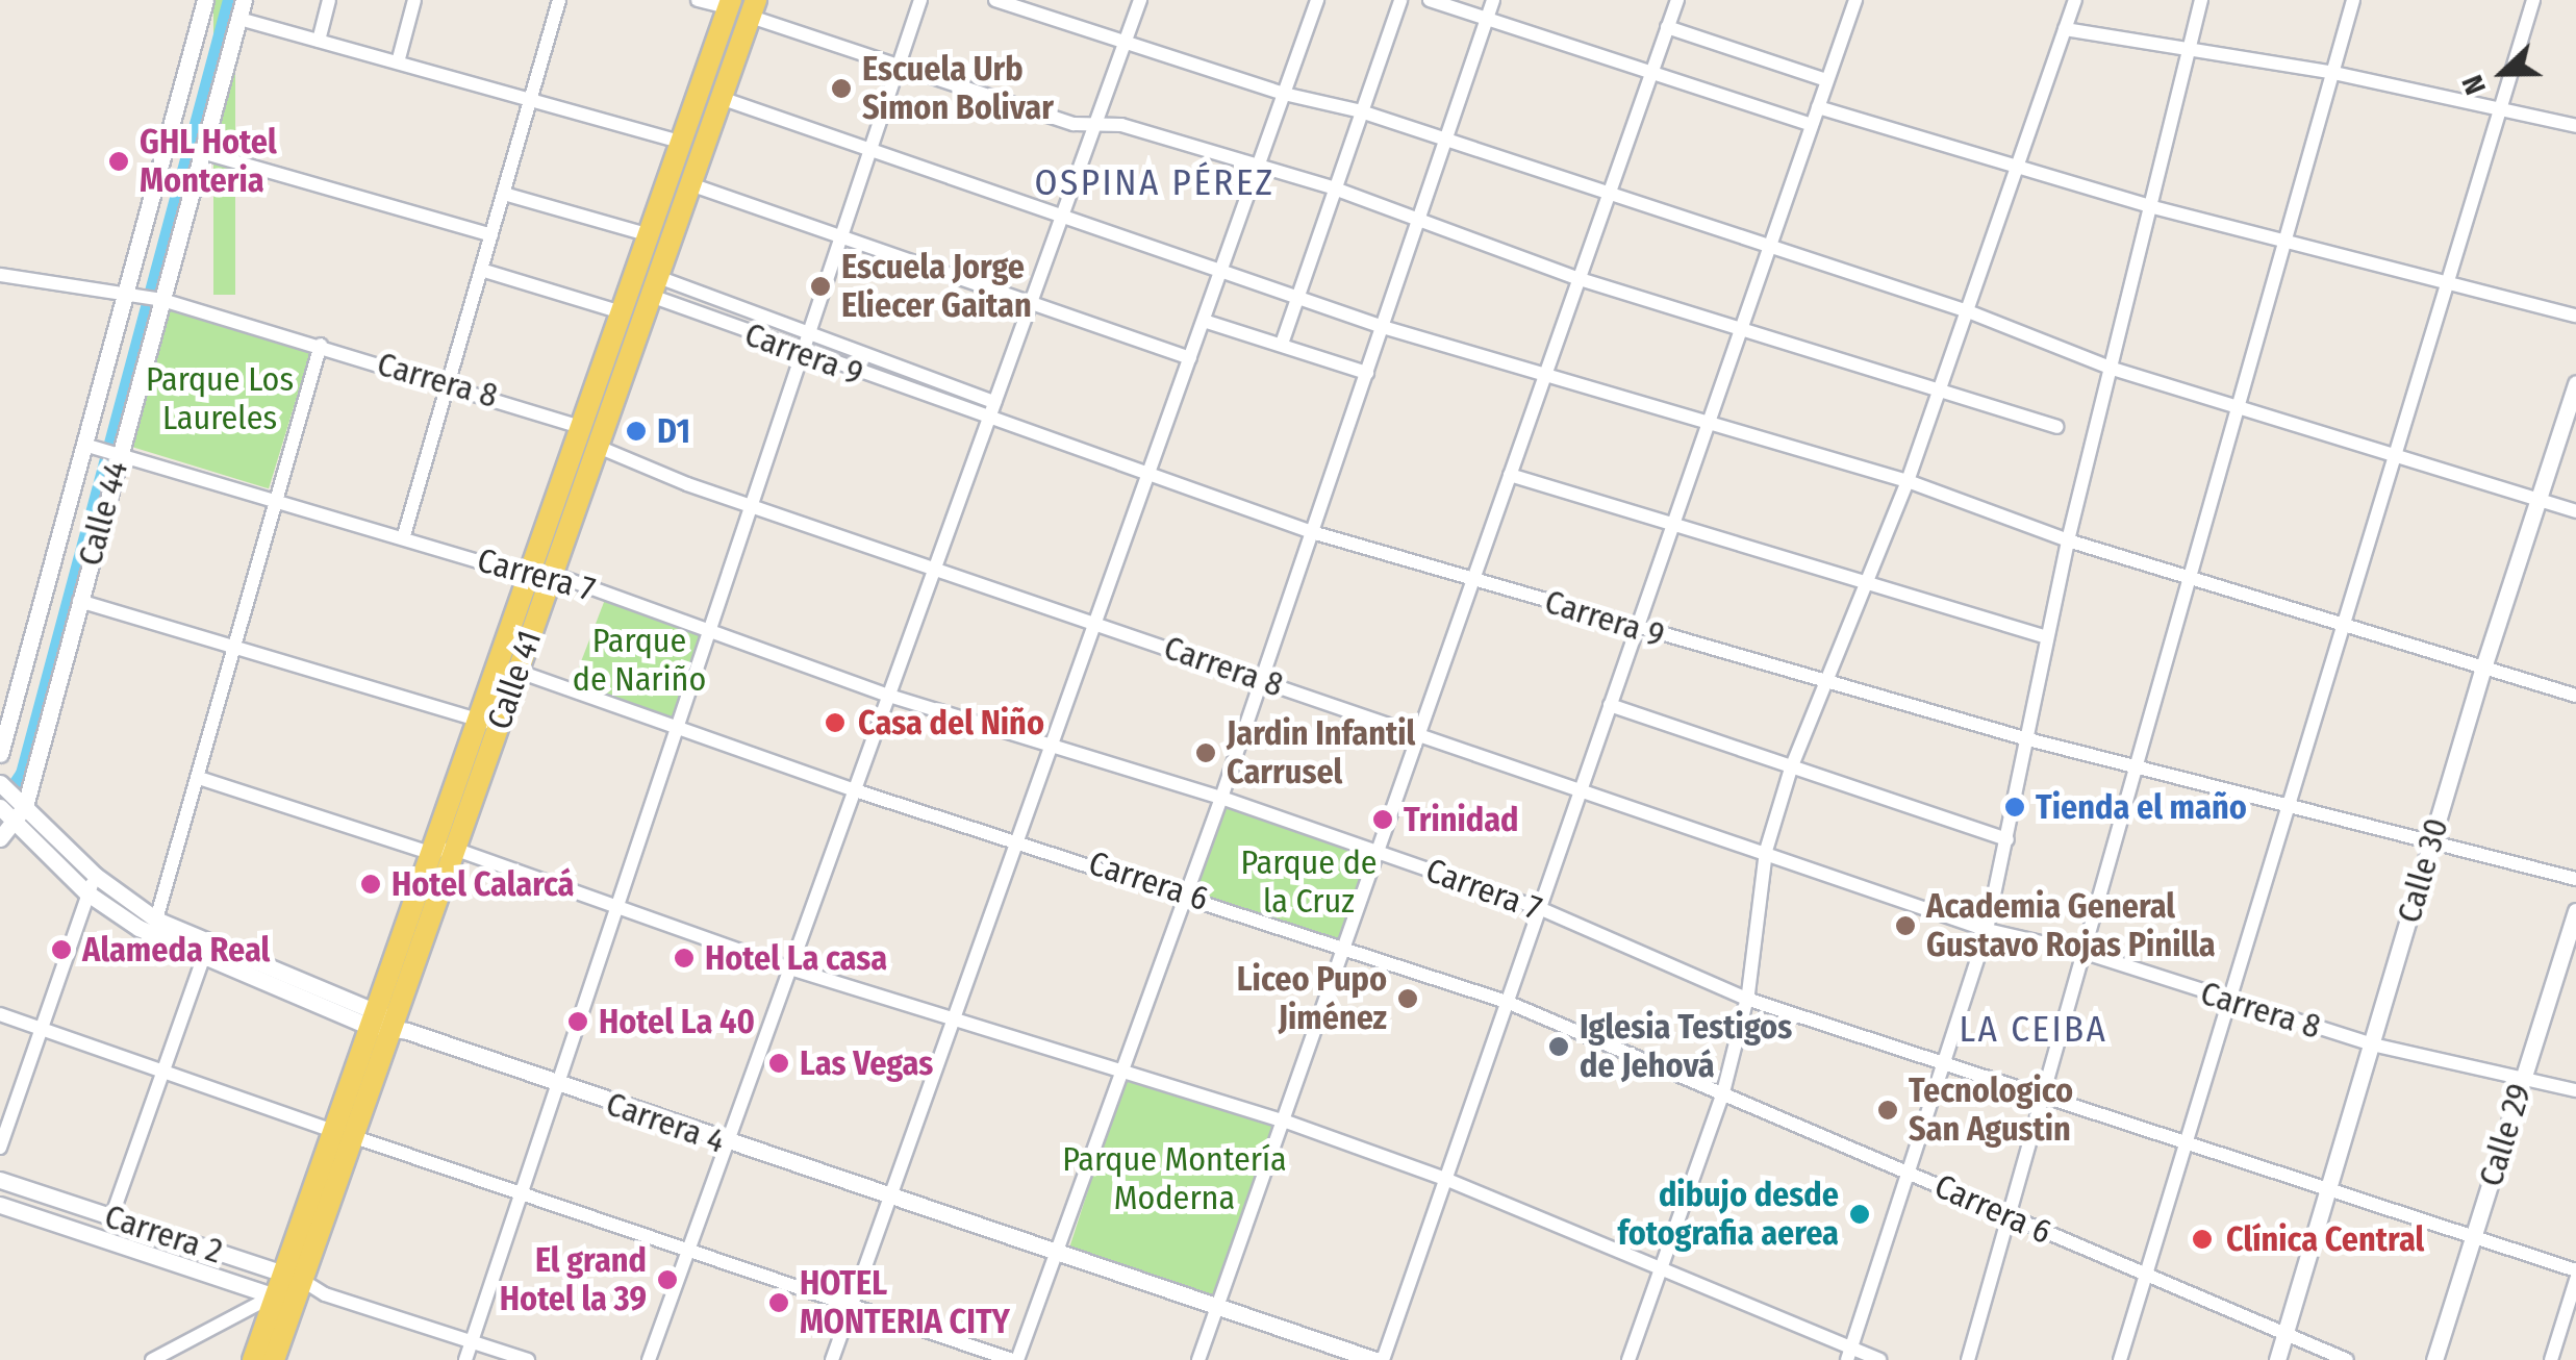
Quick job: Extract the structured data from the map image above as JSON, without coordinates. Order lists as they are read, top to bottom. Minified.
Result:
{"streets":{"main road":["Calle 41"],"street":["Carrera 9","Carrera 8","Calle 44","Carrera 7","Calle 30","Carrera 6","Carrera 4","Calle 29","Carrera 2"]},"crossings":[["Carrera 9","Calle 41"],["Carrera 9","Calle 30"],["Carrera 8","Calle 44"],["Carrera 8","Calle 41"],["Carrera 8","Calle 30"],["Carrera 8","Calle 29"],["Calle 44","Carrera 7"],["Calle 44","Carrera 4"],["Carrera 7","Calle 41"],["Carrera 7","Calle 30"],["Carrera 7","Calle 29"],["Calle 41","Carrera 6"],["Calle 41","Carrera 4"],["Calle 41","Carrera 2"],["Calle 30","Carrera 6"]],"districts":["OSPINA PÉREZ","LA CEIBA"],"parks":["Parque Los Laureles","Parque de Nariño","Parque de la Cruz","Parque Montería Moderna"],"places":["Escuela Urb Simon Bolivar","GHL Hotel Monteria","Escuela Jorge Eliecer Gaitan","D1","Casa del Niño","Jardin Infantil Carrusel","Tienda el maño","Trinidad","Hotel Calarcá","Academia General Gustavo Rojas Pinilla","Alameda Real","Hotel La casa","Liceo Pupo Jiménez","Hotel La 40","Iglesia Testigos de Jehová","Las Vegas","Tecnologico San Agustin","dibujo desde fotografia aerea","Clínica Central","El grand Hotel la 39","HOTEL MONTERIA CITY"],"north":"left"}
